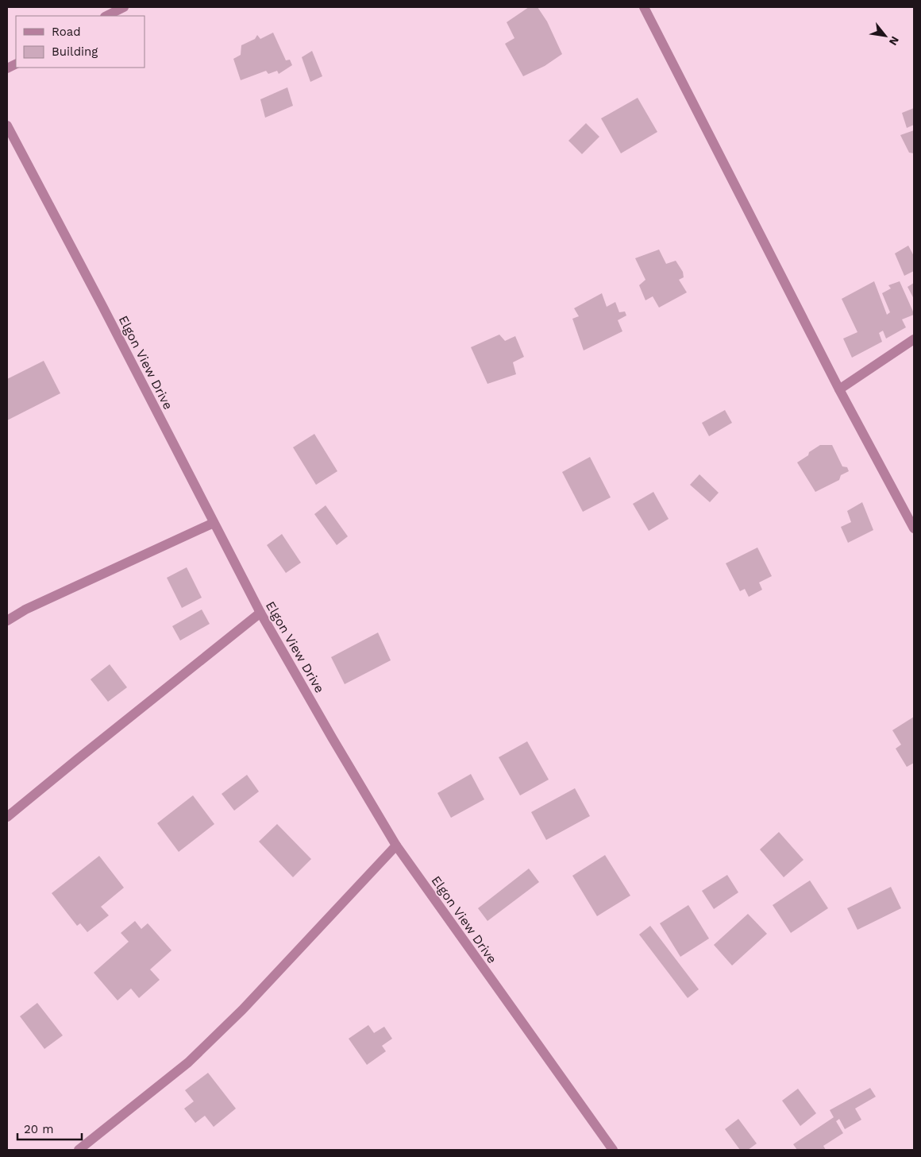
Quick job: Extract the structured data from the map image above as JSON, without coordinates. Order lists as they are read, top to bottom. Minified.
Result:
{"streets":{"street":["Elgon View Drive"]},"legend":["Road","Building"],"scale_bar":"20 m","north":"bottom right"}
